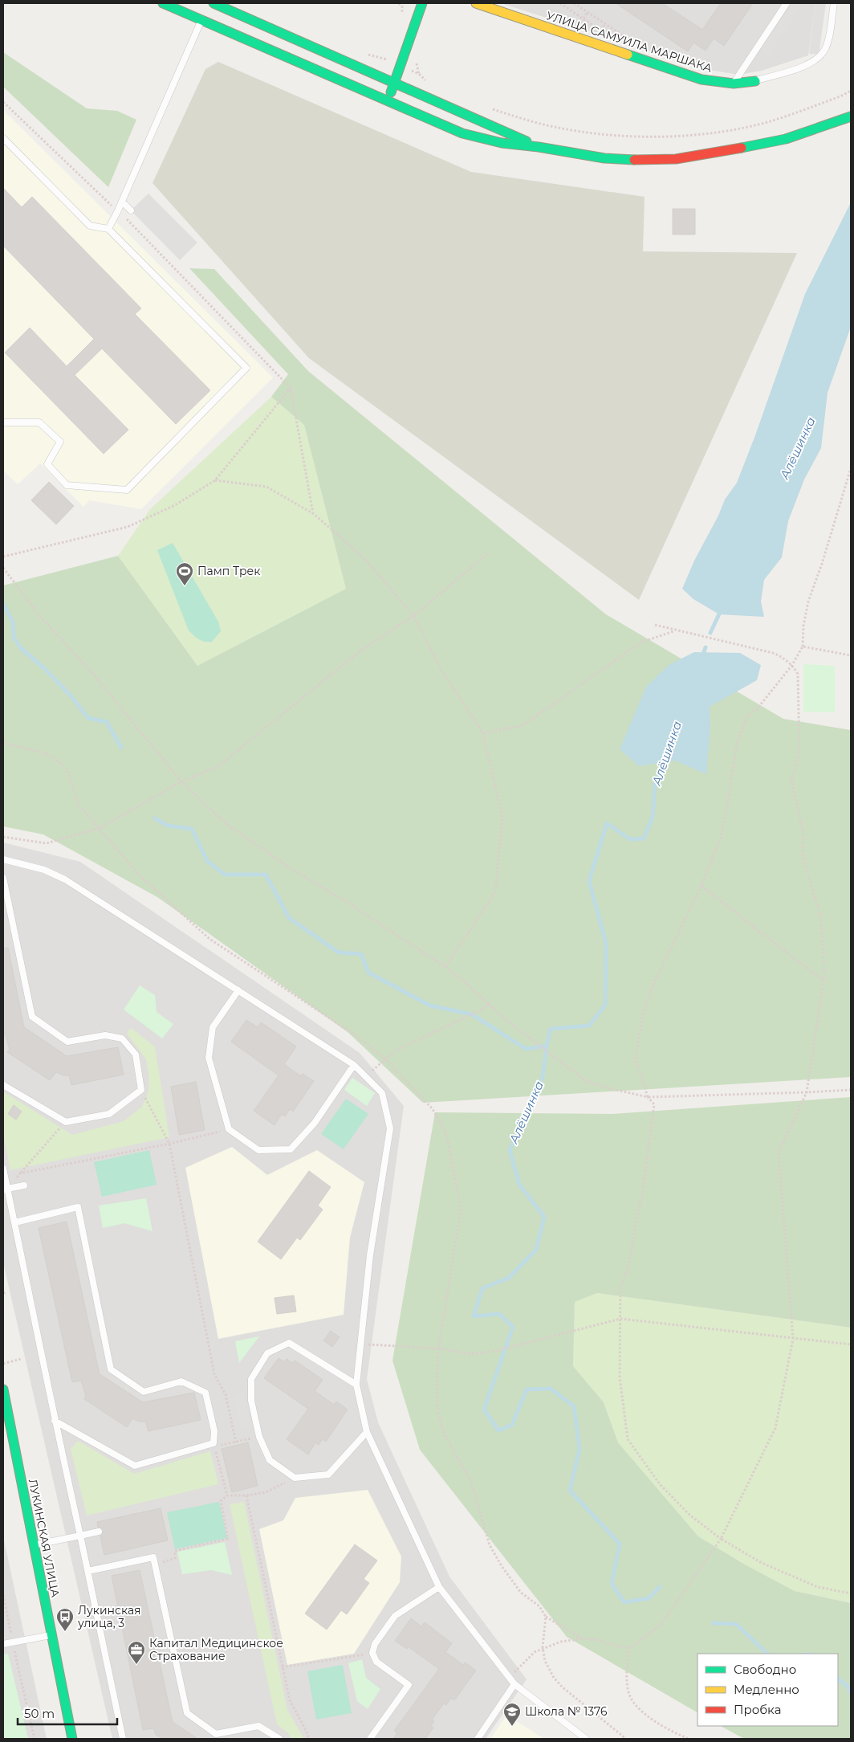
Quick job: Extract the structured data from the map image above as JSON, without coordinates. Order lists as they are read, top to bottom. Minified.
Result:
{"streets":{"main road":["УЛИЦА САМУИЛА МАРШАКА","ЛУКИНСКАЯ УЛИЦА"]},"water":["Алёшинка"],"places":{"sports":["Памп Трек"],"bus stop":["Лукинская улица, 3"],"office":["Капитал Медицинское Страхование"],"school or university":["Школа № 1376"]},"legend":["Свободно","Медленно","Пробка"],"scale_bar":"50 m"}
